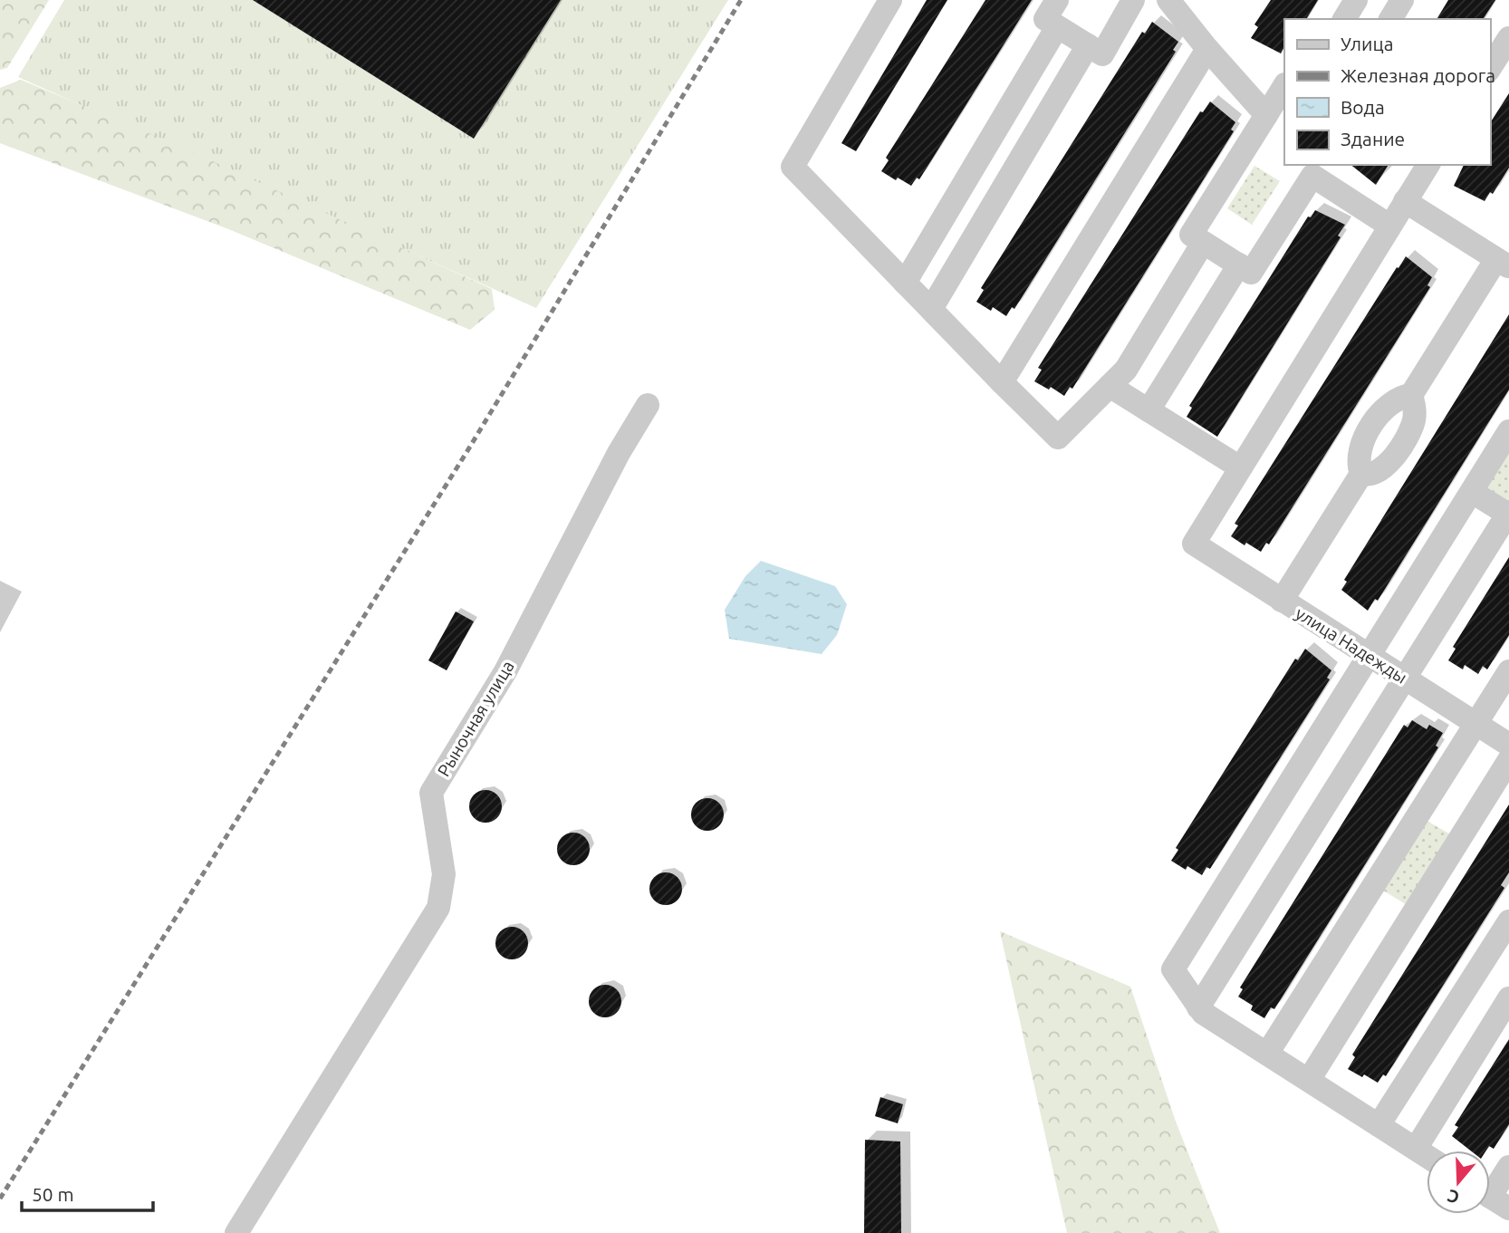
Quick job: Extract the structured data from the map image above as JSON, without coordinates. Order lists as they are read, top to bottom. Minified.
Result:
{"streets":{"street":["улица Надежды","Рыночная улица"]},"legend":["Улица","Железная дорога","Вода","Здание"],"scale_bar":"50 m","north":"bottom"}
